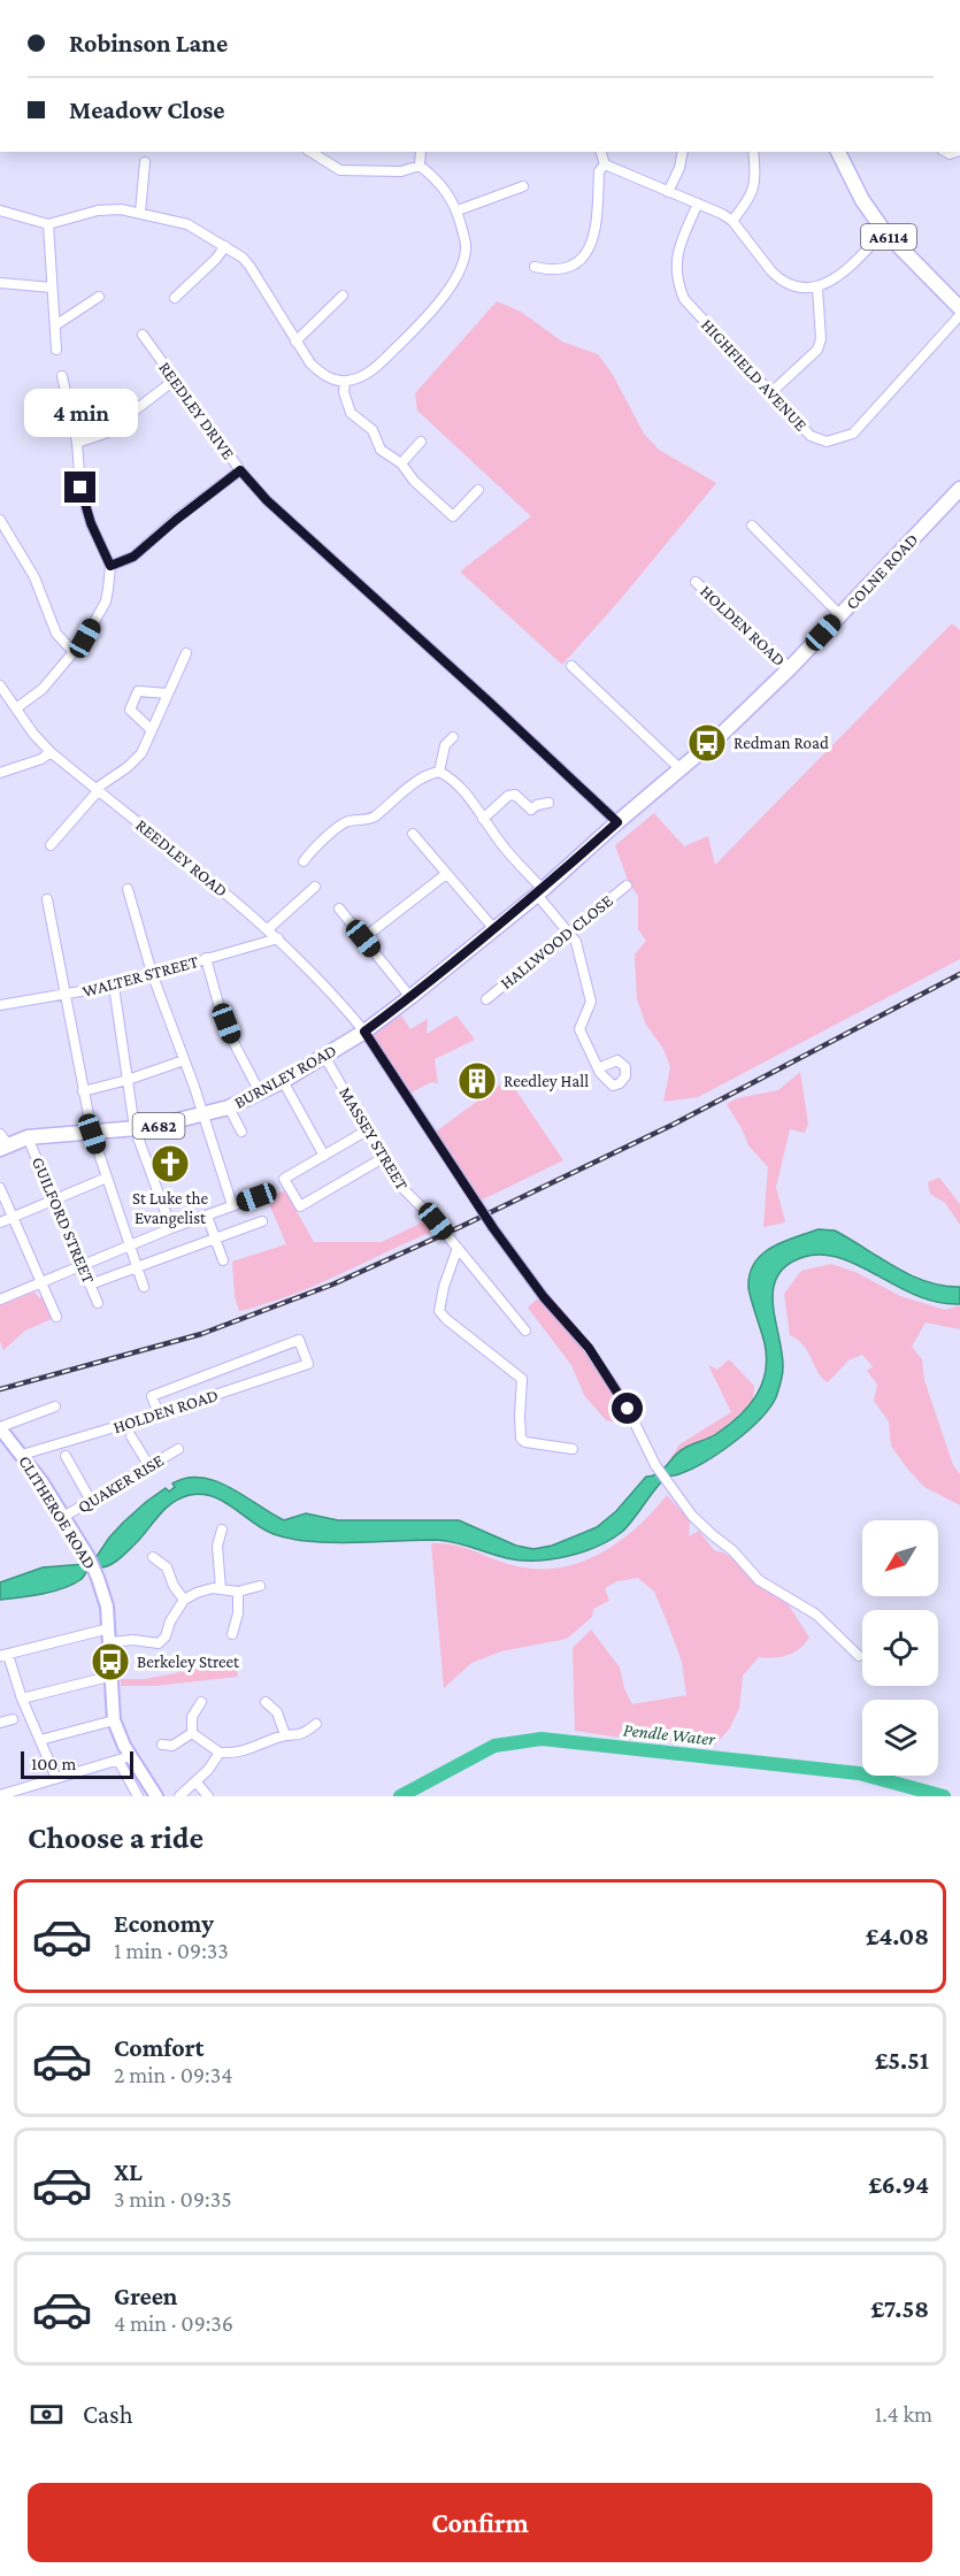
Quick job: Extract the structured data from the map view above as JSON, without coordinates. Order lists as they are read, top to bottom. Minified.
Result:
{"streets":{"highway":["A6114","COLNE ROAD","BURNLEY ROAD","A682"],"main road":["CLITHEROE ROAD"],"street":["HIGHFIELD AVENUE","REEDLEY DRIVE","HOLDEN ROAD","REEDLEY ROAD","HALLWOOD CLOSE","WALTER STREET","MASSEY STREET","GUILFORD STREET","QUAKER RISE"]},"crossings":[["REEDLEY DRIVE","COLNE ROAD"],["COLNE ROAD","HOLDEN ROAD"],["COLNE ROAD","REEDLEY ROAD"],["COLNE ROAD","BURNLEY ROAD"],["HOLDEN ROAD","CLITHEROE ROAD"],["REEDLEY ROAD","WALTER STREET"],["REEDLEY ROAD","BURNLEY ROAD"],["BURNLEY ROAD","MASSEY STREET"],["BURNLEY ROAD","GUILFORD STREET"],["QUAKER RISE","CLITHEROE ROAD"]],"water":["Pendle Water"],"places":{"bus stop":["Redman Road","Berkeley Street"],"building":["Reedley Hall"],"church":["St Luke the Evangelist"]},"scale_bar":"100 m","north":"bottom left","page":{"banner":["Robinson Lane","Meadow Close"],"bubble":"4 min","scale":"100 m","heading":"Choose a ride","list":[{"name":"Economy","note":"1 min · 09:33","value":"£4.08"},{"name":"Comfort","note":"2 min · 09:34","value":"£5.51"},{"name":"XL","note":"3 min · 09:35","value":"£6.94"},{"name":"Green","note":"4 min · 09:36","value":"£7.58"}],"pay":["Cash","1.4 km"],"buttons":"Confirm"}}
